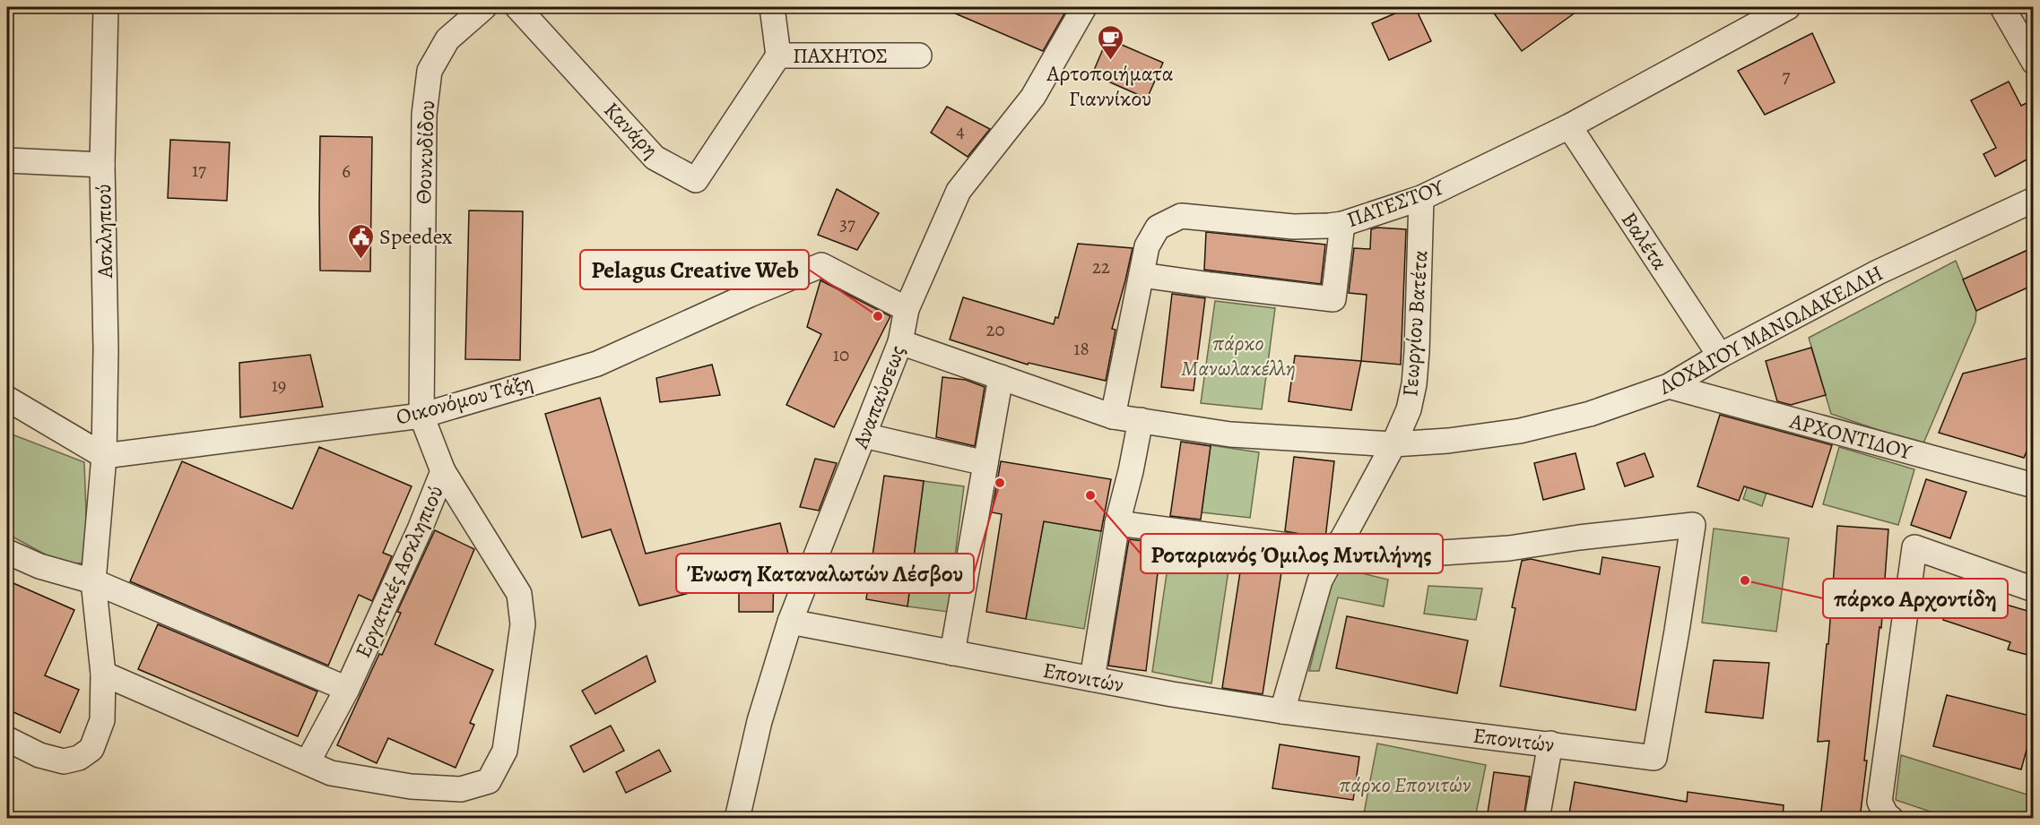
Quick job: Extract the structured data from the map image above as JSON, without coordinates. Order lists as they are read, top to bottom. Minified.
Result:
{"streets":{"street":["ΠΑΧΗΤΟΣ","Κανάρη","Θουκυδίδου","ΠΑΤΕΣΤΟΥ","Ασκληπιού","Βαλέτα","Γεωργίου Βατέτα","ΛΟΧΑΓΟΥ ΜΑΝΩΛΑΚΕΛΛΗ","Αναπαύσεως","Οικονόμου Τάξη","ΑΡΧΟΝΤΙΔΟΥ","Εργατικές Ασκληπιού","Επονιτών"]},"crossings":[["ΠΑΧΗΤΟΣ","Κανάρη"],["Θουκυδίδου","Οικονόμου Τάξη"],["ΠΑΤΕΣΤΟΥ","Βαλέτα"],["ΠΑΤΕΣΤΟΥ","Γεωργίου Βατέτα"],["ΠΑΤΕΣΤΟΥ","ΛΟΧΑΓΟΥ ΜΑΝΩΛΑΚΕΛΛΗ"],["Ασκληπιού","Οικονόμου Τάξη"],["Βαλέτα","ΛΟΧΑΓΟΥ ΜΑΝΩΛΑΚΕΛΛΗ"],["Γεωργίου Βατέτα","ΛΟΧΑΓΟΥ ΜΑΝΩΛΑΚΕΛΛΗ"],["Γεωργίου Βατέτα","Επονιτών"],["ΛΟΧΑΓΟΥ ΜΑΝΩΛΑΚΕΛΛΗ","Αναπαύσεως"],["ΛΟΧΑΓΟΥ ΜΑΝΩΛΑΚΕΛΛΗ","ΑΡΧΟΝΤΙΔΟΥ"],["Αναπαύσεως","Οικονόμου Τάξη"],["Αναπαύσεως","Επονιτών"]],"parks":["πάρκο Μανωλακέλλη","πάρκο Επονιτών"],"places":{"cafe":["Αρτοποιήματα Γιαννίκου"],"public building":["Speedex"],"other":["Pelagus Creative Web","Ένωση Καταναλωτών Λέσβου","Ροταριανός Όμιλος Μυτιλήνης","πάρκο Αρχοντίδη"]},"house_numbers":["7","4","17","6","37","22","20","18","10","19"]}
